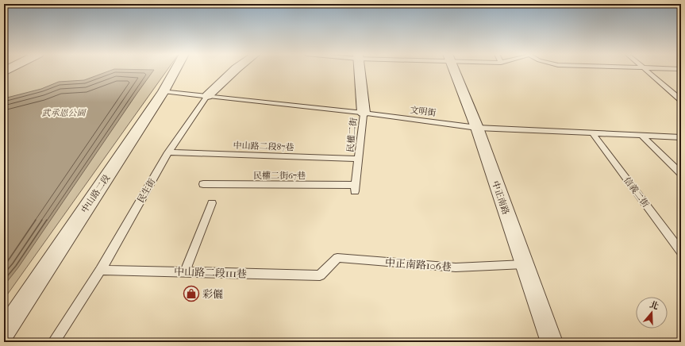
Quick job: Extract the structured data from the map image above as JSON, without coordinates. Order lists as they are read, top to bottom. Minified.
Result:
{"streets":{"street":["民生街","中山路二段","中正南路"],"lane":["文明街","民權二街","中山路二段87巷","民權二街67巷","信義二街","中正南路106巷","中山路二段111巷"]},"crossings":[["文明街","民權二街"],["文明街","民生街"],["文明街","信義二街"],["文明街","中山路二段"],["文明街","中正南路"],["民權二街","中山路二段87巷"],["民權二街","民權二街67巷"],["中山路二段87巷","民生街"],["民生街","中山路二段111巷"],["中正南路","中正南路106巷"],["中正南路106巷","中山路二段111巷"]],"parks":["武承恩公園"],"places":{"shop":["彩儷"]},"north":"top"}
